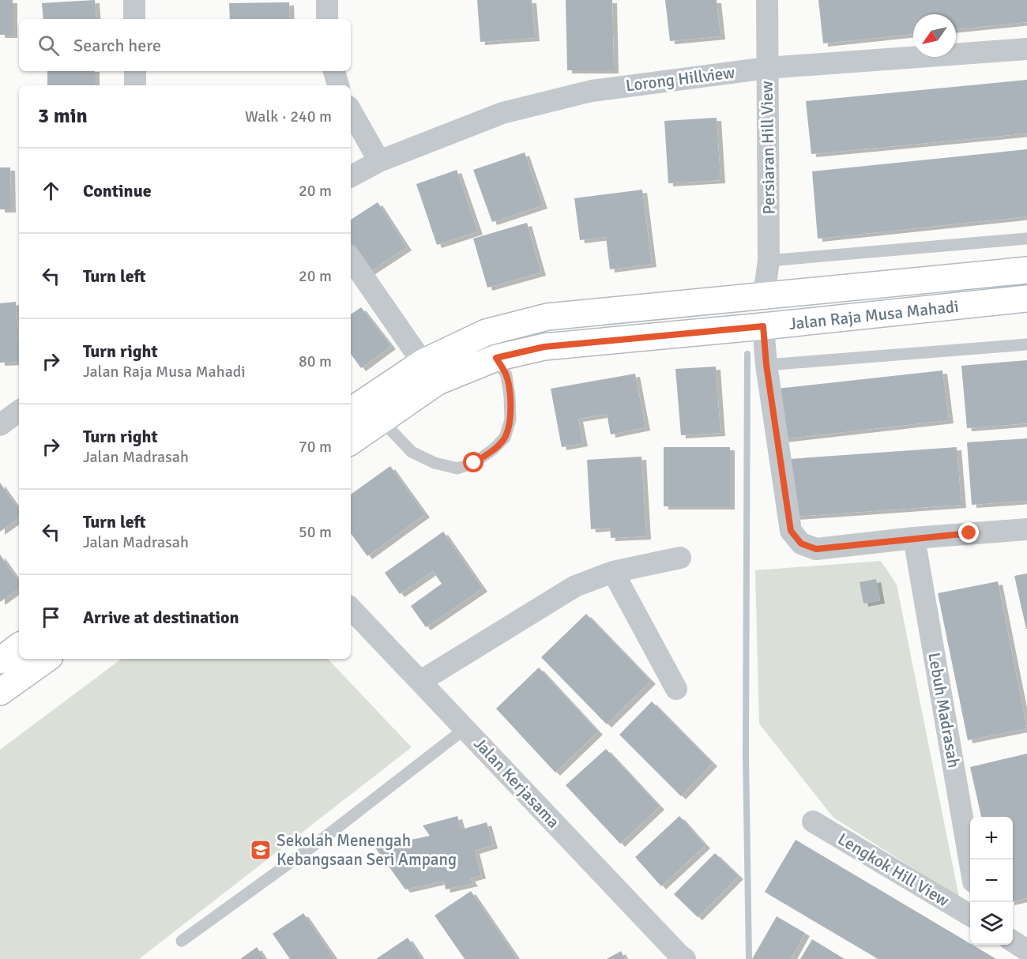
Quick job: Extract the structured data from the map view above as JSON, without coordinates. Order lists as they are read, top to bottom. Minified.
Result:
{"streets":{"main road":["Jalan Raja Musa Mahadi"],"street":["Lorong Hillview","Persiaran Hill View","Lebuh Madrasah","Jalan Kerjasama","Lengkok Hill View"]},"crossings":[["Lorong Hillview","Persiaran Hill View"],["Persiaran Hill View","Jalan Raja Musa Mahadi"]],"places":{"school or university":["Sekolah Menengah Kebangsaan Seri Ampang"]},"north":"bottom left","page":{"search":"Search here","heading":["3 min","Walk · 240 m"],"list":[["Continue","20 m"],["Turn left","20 m"],["Turn right","Jalan Raja Musa Mahadi","80 m"],["Turn right","Jalan Madrasah","70 m"],["Turn left","Jalan Madrasah","50 m"],"Arrive at destination"],"map_buttons":["+","−"]}}
